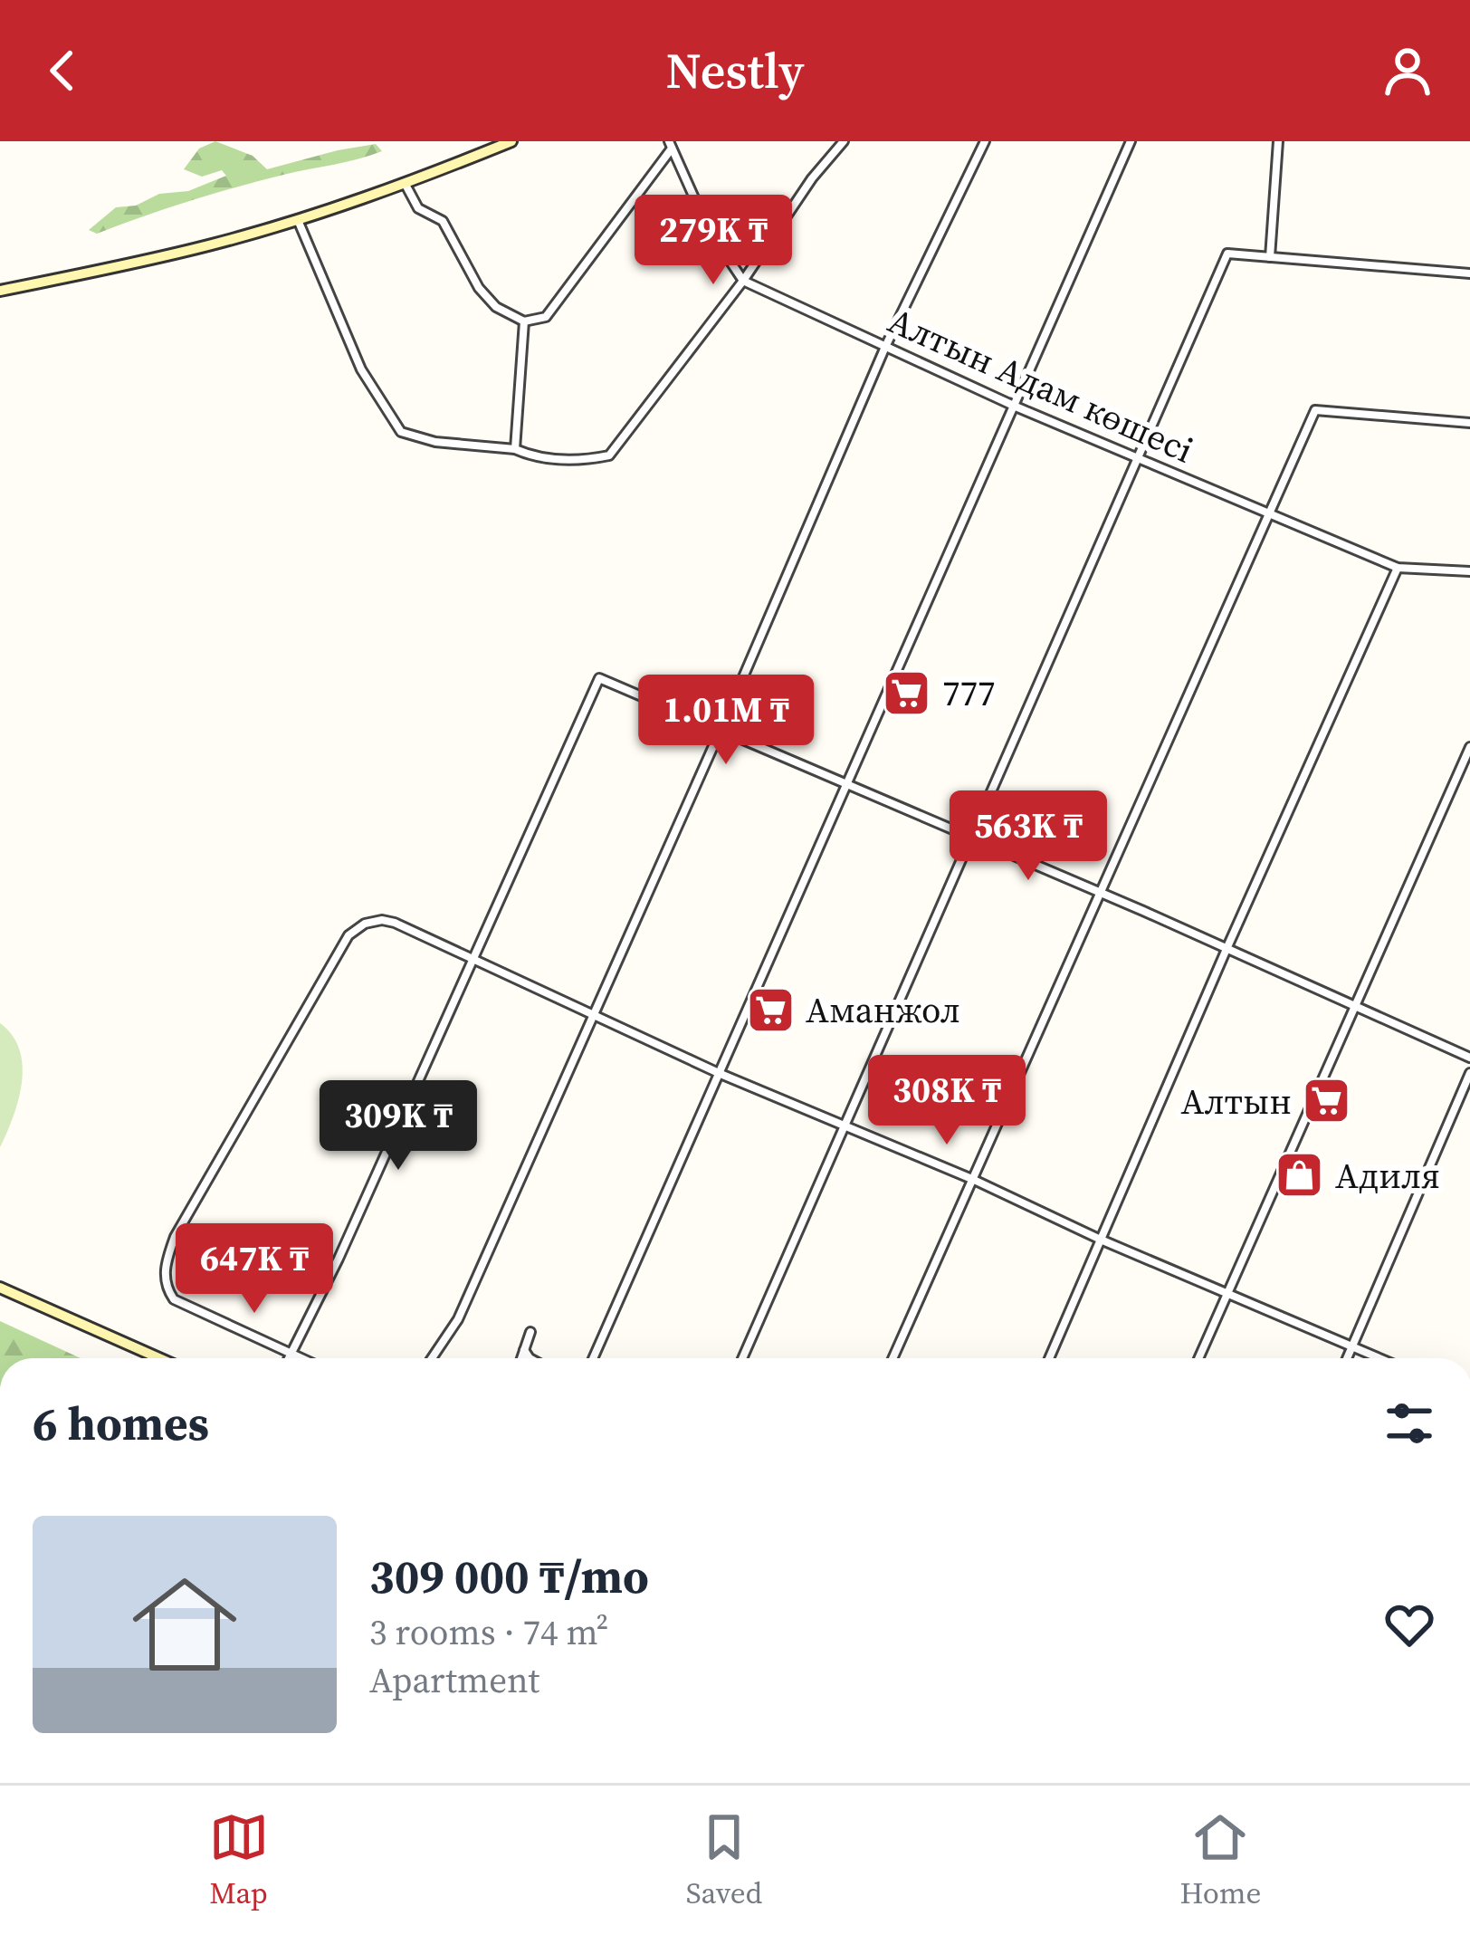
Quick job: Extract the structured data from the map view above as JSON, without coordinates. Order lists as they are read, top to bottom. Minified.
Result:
{"streets":{"street":["Алтын Адам көшесі"]},"places":{"supermarket":["777","Аманжол","Алтын"],"shop":["Адиля"]},"page":{"header":"Nestly","price":["279K ₸","1.01M ₸","563K ₸","308K ₸","309K ₸","647K ₸"],"heading":"6 homes","list":[{"name":"309 000 ₸/mo","note":"3 rooms · 74 m² · Apartment"}],"tabs":["Map","Saved","Home"]}}
